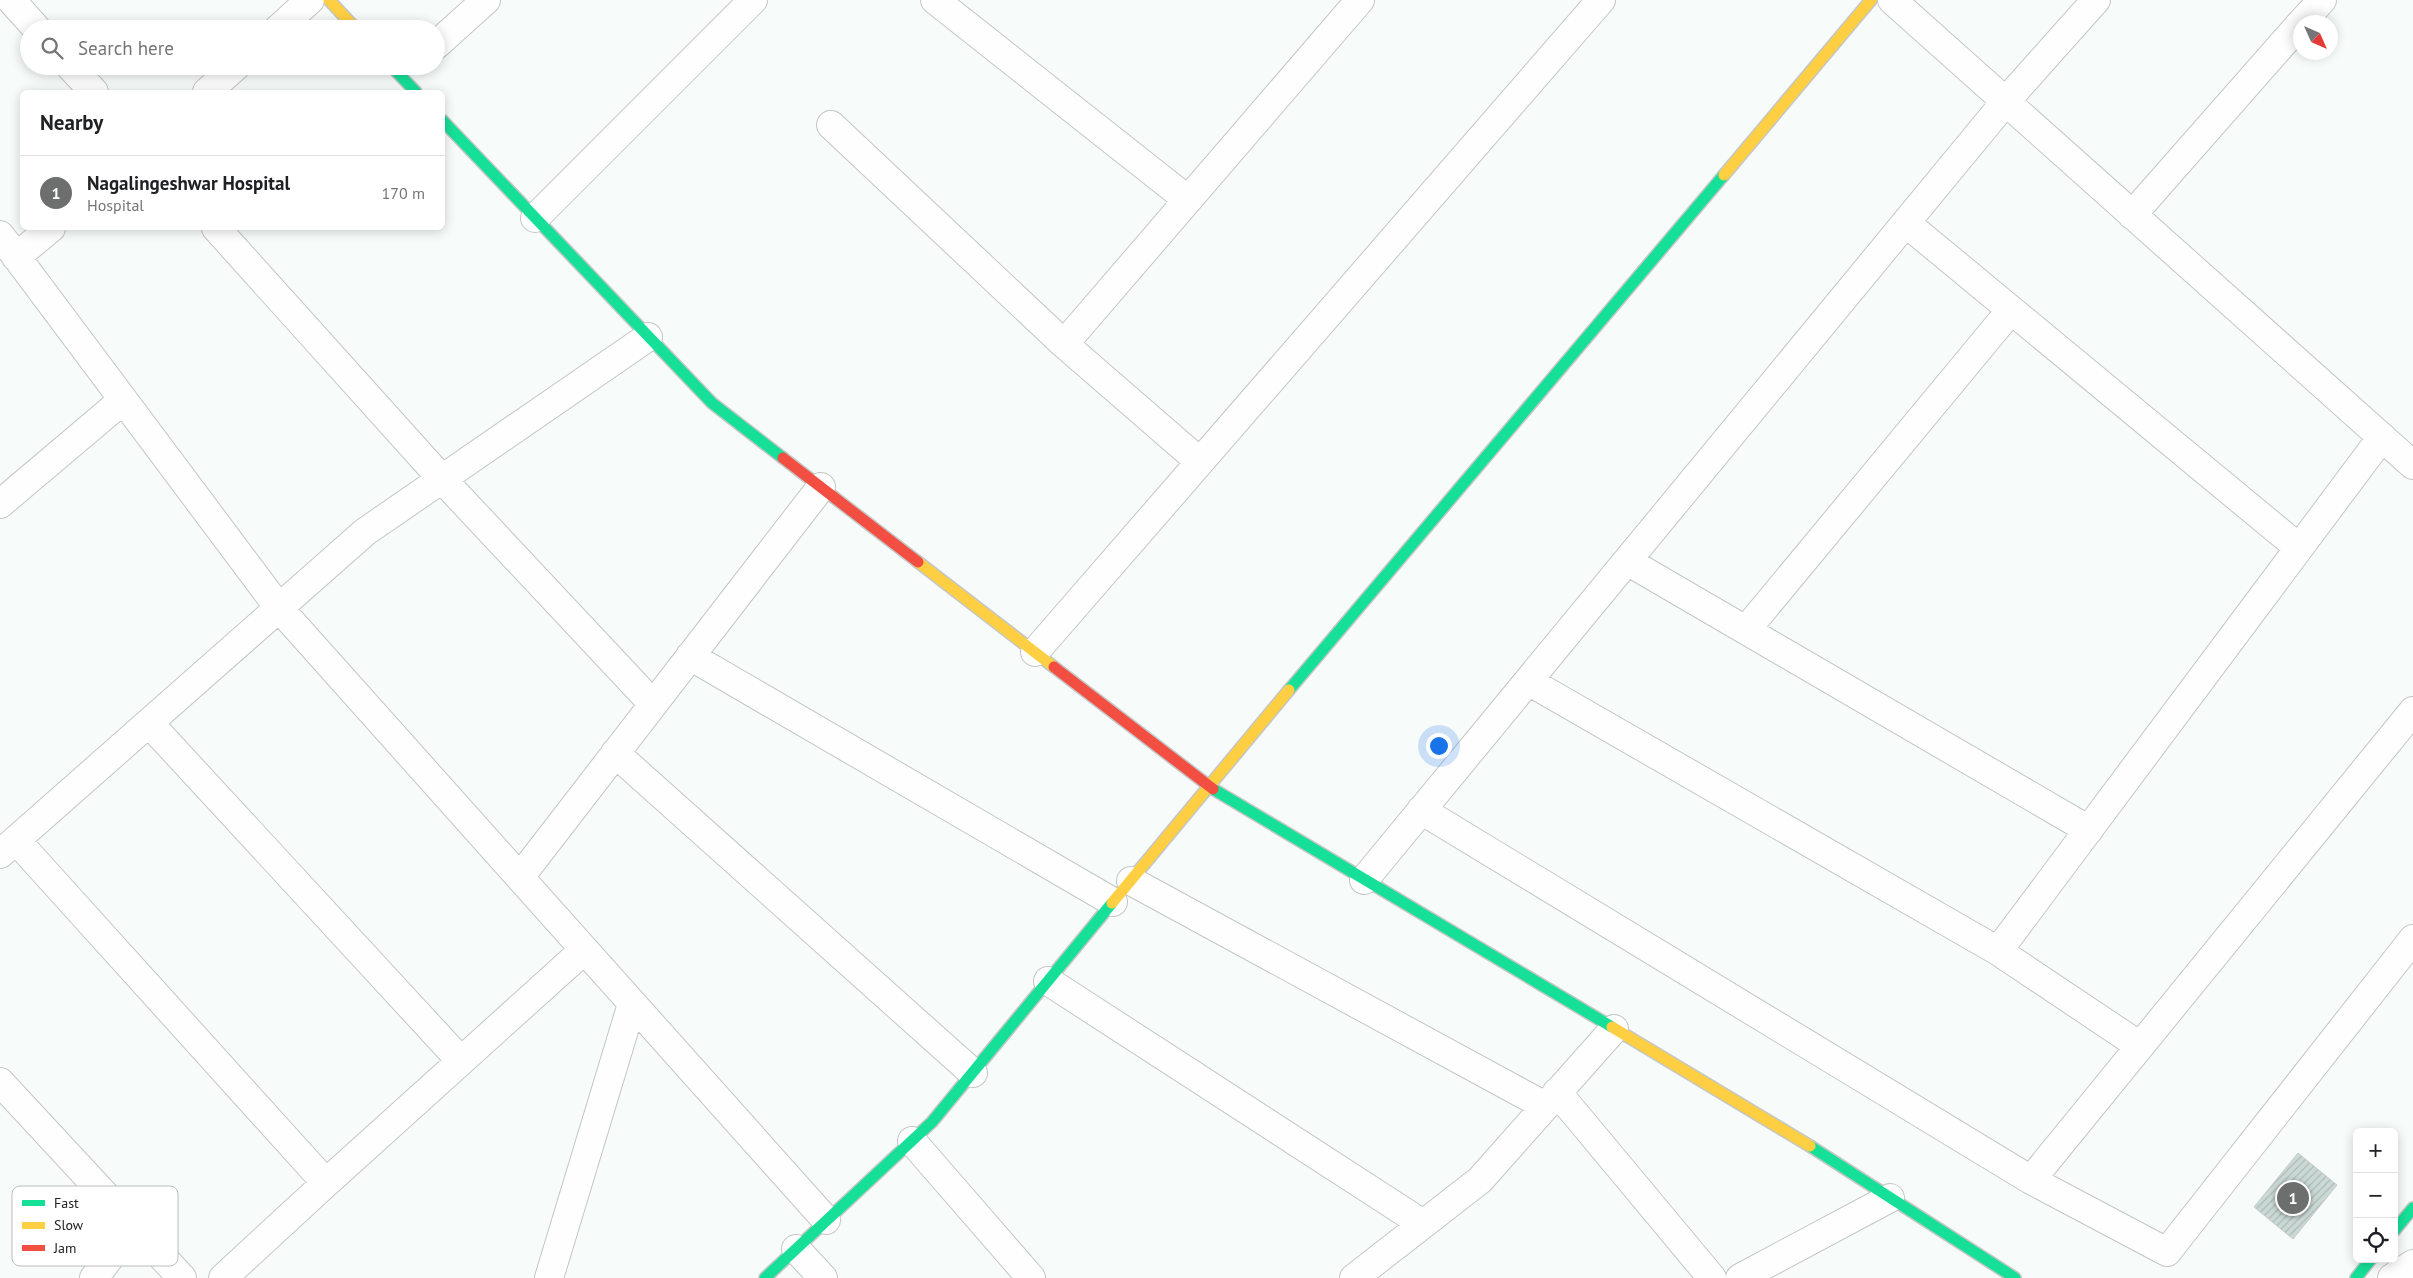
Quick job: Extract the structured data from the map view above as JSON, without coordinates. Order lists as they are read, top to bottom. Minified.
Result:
{"legend":["Fast","Slow","Jam"],"north":"bottom right","page":{"search":"Search here","heading":"Nearby","list":[{"mark":"1","name":"Nagalingeshwar Hospital","note":"Hospital","value":"170 m"}],"map_buttons":["+","−"],"pins":"1"}}
